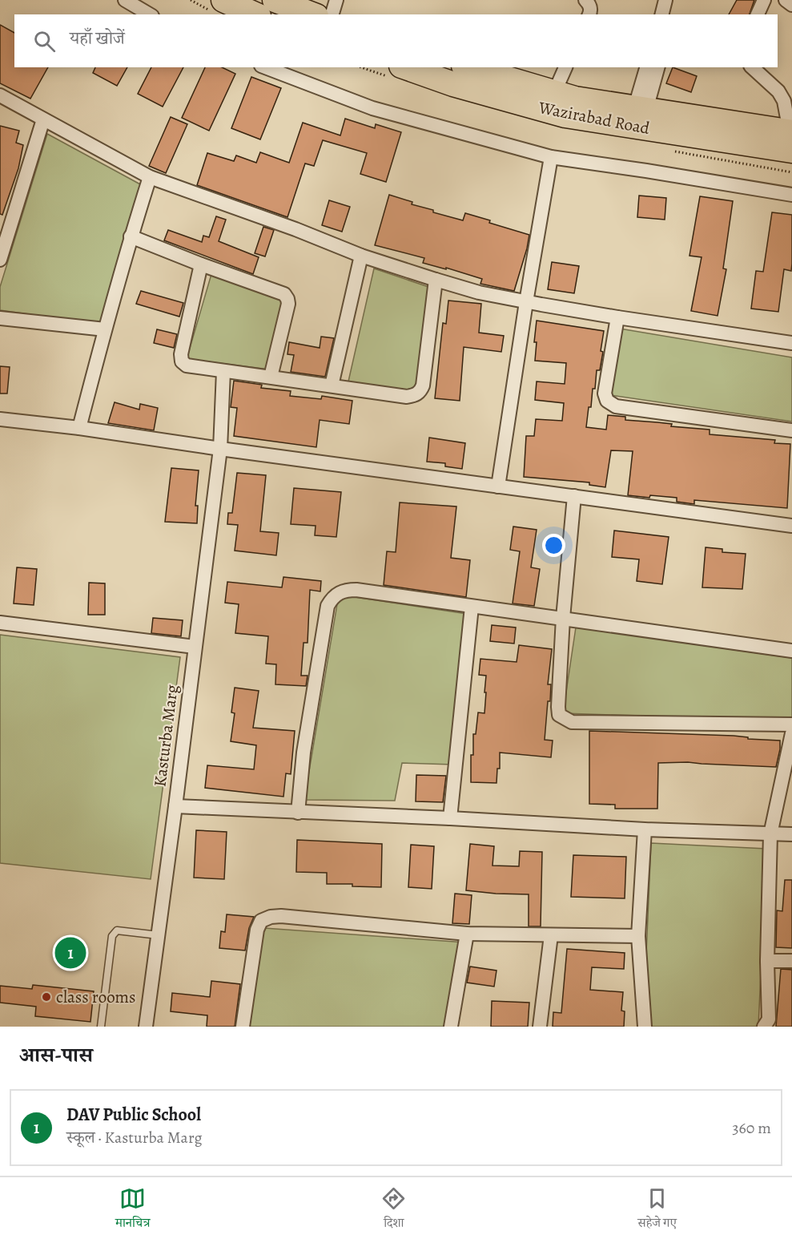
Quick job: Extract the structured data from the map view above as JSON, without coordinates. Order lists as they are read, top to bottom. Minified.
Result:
{"streets":{"highway":["Wazirabad Road"],"street":["Kasturba Marg"]},"places":["class rooms"],"page":{"search":"यहाँ खोजें","pins":"1","heading":"आस-पास","list":[{"mark":"1","name":"DAV Public School","note":"स्कूल · Kasturba Marg","value":"360 m"}],"nav":["मानचित्र","दिशा","सहेजे गए"]}}
